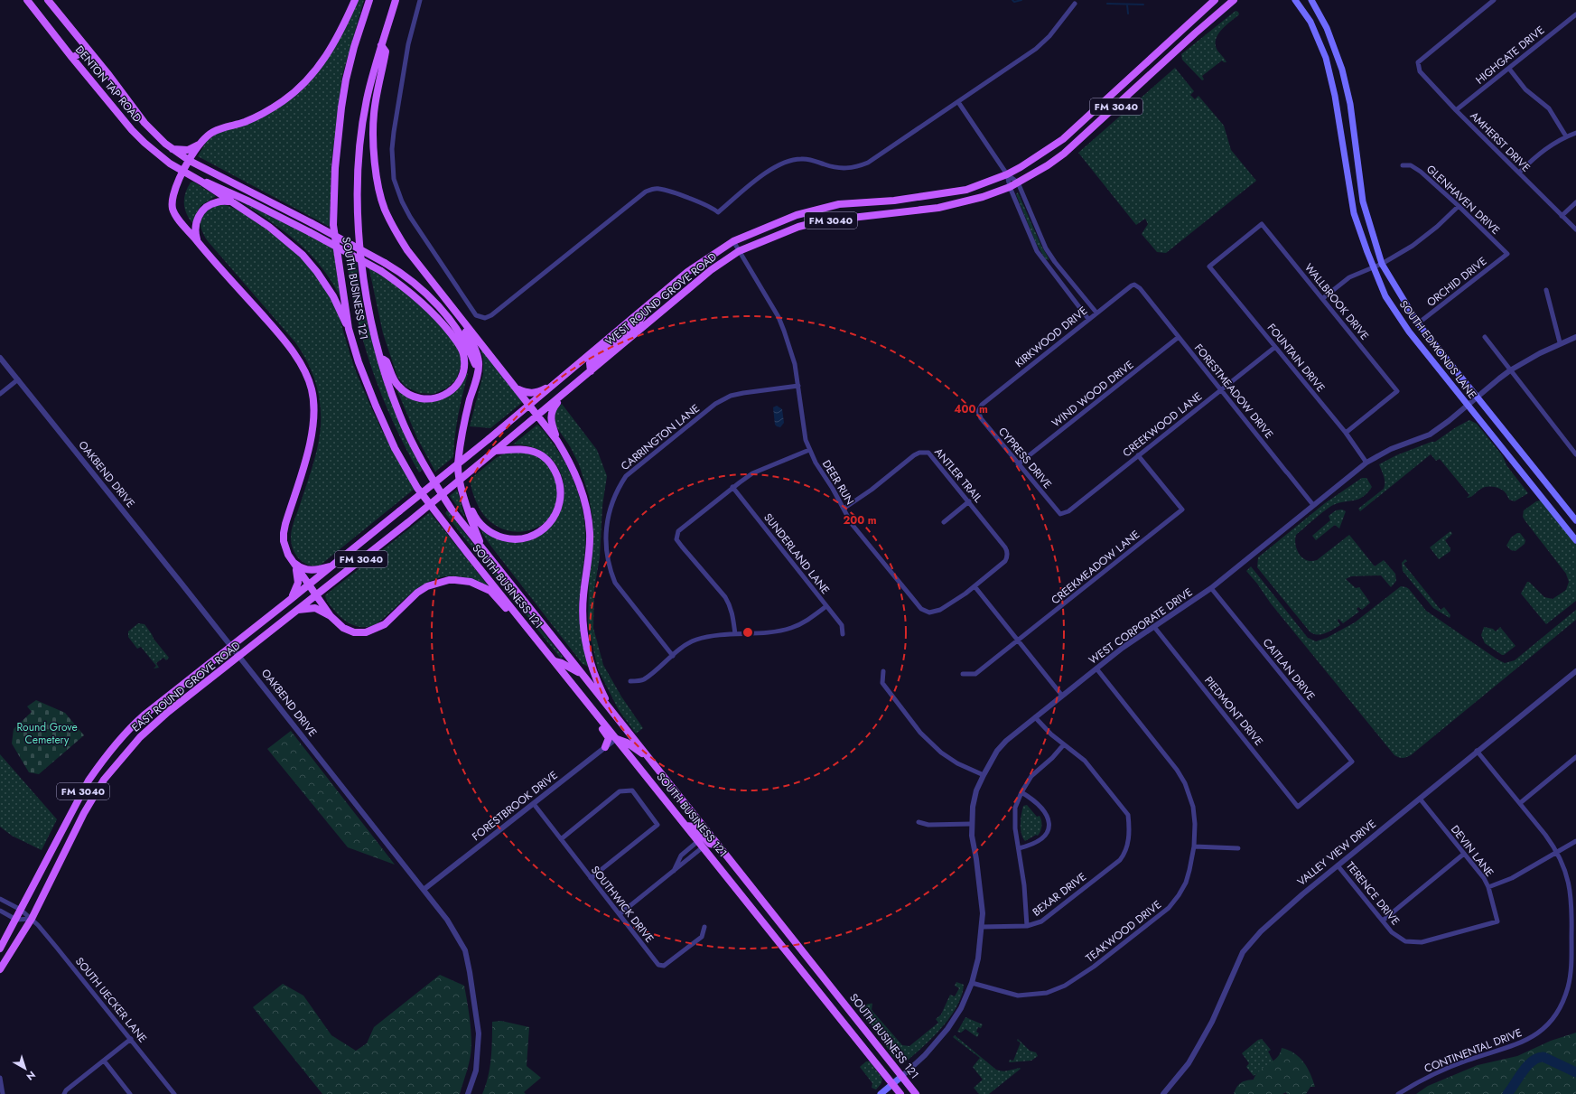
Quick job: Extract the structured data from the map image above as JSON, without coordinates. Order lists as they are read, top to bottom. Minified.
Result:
{"streets":{"main road":["DENTON TAP ROAD","FM 3040","SOUTH BUSINESS 121","WEST ROUND GROVE ROAD","SOUTH EDMONDS LANE","EAST ROUND GROVE ROAD"],"street":["HIGHGATE DRIVE","AMHERST DRIVE","GLENHAVEN DRIVE","ORCHID DRIVE","WALLBROOK DRIVE","KIRKWOOD DRIVE","FOUNTAIN DRIVE","FORESTMEADOW DRIVE","WIND WOOD DRIVE","CREEKWOOD LANE","CARRINGTON LANE","CYPRESS DRIVE","OAKBEND DRIVE","ANTLER TRAIL","DEER RUN","SUNDERLAND LANE","CREEKMEADOW LANE","WEST CORPORATE DRIVE","CAITLAN DRIVE","PIEDMONT DRIVE","FORESTBROOK DRIVE","DEVIN LANE","VALLEY VIEW DRIVE","TERENCE DRIVE","BEXAR DRIVE","SOUTHWICK DRIVE","TEAKWOOD DRIVE","SOUTH UECKER LANE","CONTINENTAL DRIVE"]},"crossings":[["HIGHGATE DRIVE","AMHERST DRIVE"],["GLENHAVEN DRIVE","ORCHID DRIVE"],["ORCHID DRIVE","SOUTH EDMONDS LANE"],["SOUTH BUSINESS 121","WEST CORPORATE DRIVE"],["SOUTH BUSINESS 121","FORESTBROOK DRIVE"],["WEST ROUND GROVE ROAD","DEER RUN"],["WEST ROUND GROVE ROAD","EAST ROUND GROVE ROAD"],["WALLBROOK DRIVE","FOUNTAIN DRIVE"],["KIRKWOOD DRIVE","FORESTMEADOW DRIVE"],["KIRKWOOD DRIVE","CYPRESS DRIVE"],["SOUTH EDMONDS LANE","WEST CORPORATE DRIVE"],["FOUNTAIN DRIVE","CREEKWOOD LANE"],["FOUNTAIN DRIVE","WEST CORPORATE DRIVE"],["FORESTMEADOW DRIVE","WIND WOOD DRIVE"],["FORESTMEADOW DRIVE","CREEKWOOD LANE"],["FORESTMEADOW DRIVE","WEST CORPORATE DRIVE"],["WIND WOOD DRIVE","CYPRESS DRIVE"],["CREEKWOOD LANE","CYPRESS DRIVE"],["CREEKWOOD LANE","CREEKMEADOW LANE"],["CARRINGTON LANE","DEER RUN"],["OAKBEND DRIVE","EAST ROUND GROVE ROAD"],["OAKBEND DRIVE","FORESTBROOK DRIVE"],["ANTLER TRAIL","DEER RUN"],["WEST CORPORATE DRIVE","CAITLAN DRIVE"],["WEST CORPORATE DRIVE","PIEDMONT DRIVE"],["WEST CORPORATE DRIVE","BEXAR DRIVE"],["WEST CORPORATE DRIVE","TEAKWOOD DRIVE"],["CAITLAN DRIVE","PIEDMONT DRIVE"],["EAST ROUND GROVE ROAD","SOUTH UECKER LANE"],["FORESTBROOK DRIVE","SOUTHWICK DRIVE"],["DEVIN LANE","VALLEY VIEW DRIVE"],["DEVIN LANE","TERENCE DRIVE"],["VALLEY VIEW DRIVE","TERENCE DRIVE"],["VALLEY VIEW DRIVE","CONTINENTAL DRIVE"]],"parks":["Round Grove Cemetery"],"north":"bottom right","rings":["400 m","200 m"]}
